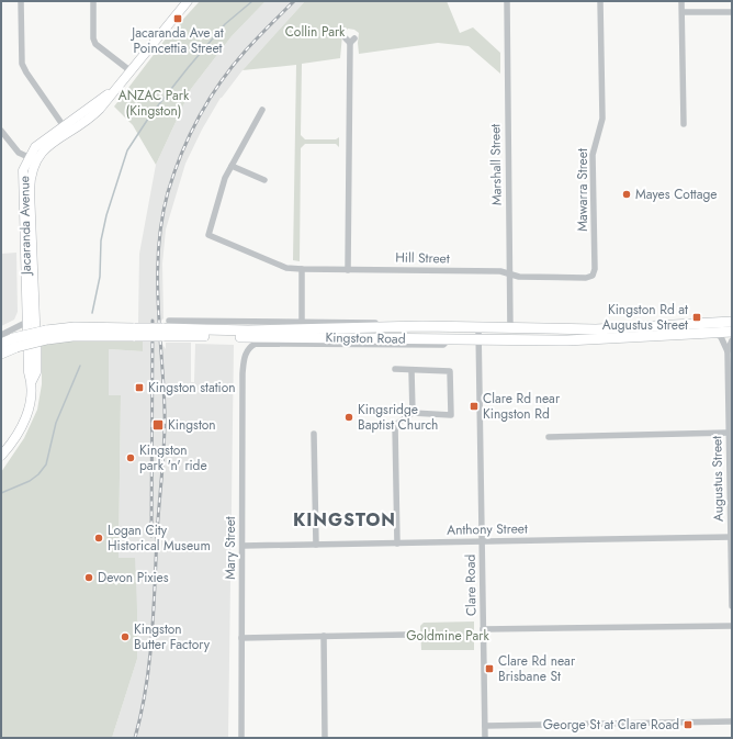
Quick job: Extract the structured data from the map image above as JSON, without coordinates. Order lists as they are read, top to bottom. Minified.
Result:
{"streets":{"main road":["Kingston Road"],"street":["Marshall Street","Mawarra Street","Jacaranda Avenue","Hill Street","Augustus Street","Anthony Street","Mary Street","Clare Road"]},"crossings":[["Marshall Street","Hill Street"],["Marshall Street","Kingston Road"],["Mawarra Street","Hill Street"],["Kingston Road","Mary Street"],["Kingston Road","Clare Road"],["Augustus Street","Anthony Street"],["Anthony Street","Mary Street"],["Anthony Street","Clare Road"]],"districts":["KINGSTON"],"parks":["Collin Park","ANZAC Park (Kingston)","Goldmine Park"],"places":{"transit":["Jacaranda Ave at Poincettia Street","Kingston Rd at Augustus Street","Kingston station","Clare Rd near Kingston Rd","Kingston","Clare Rd near Brisbane St","George St at Clare Road"],"other":["Mayes Cottage","Kingsridge Baptist Church","Kingston park 'n' ride","Logan City Historical Museum","Devon Pixies","Kingston Butter Factory"]}}
